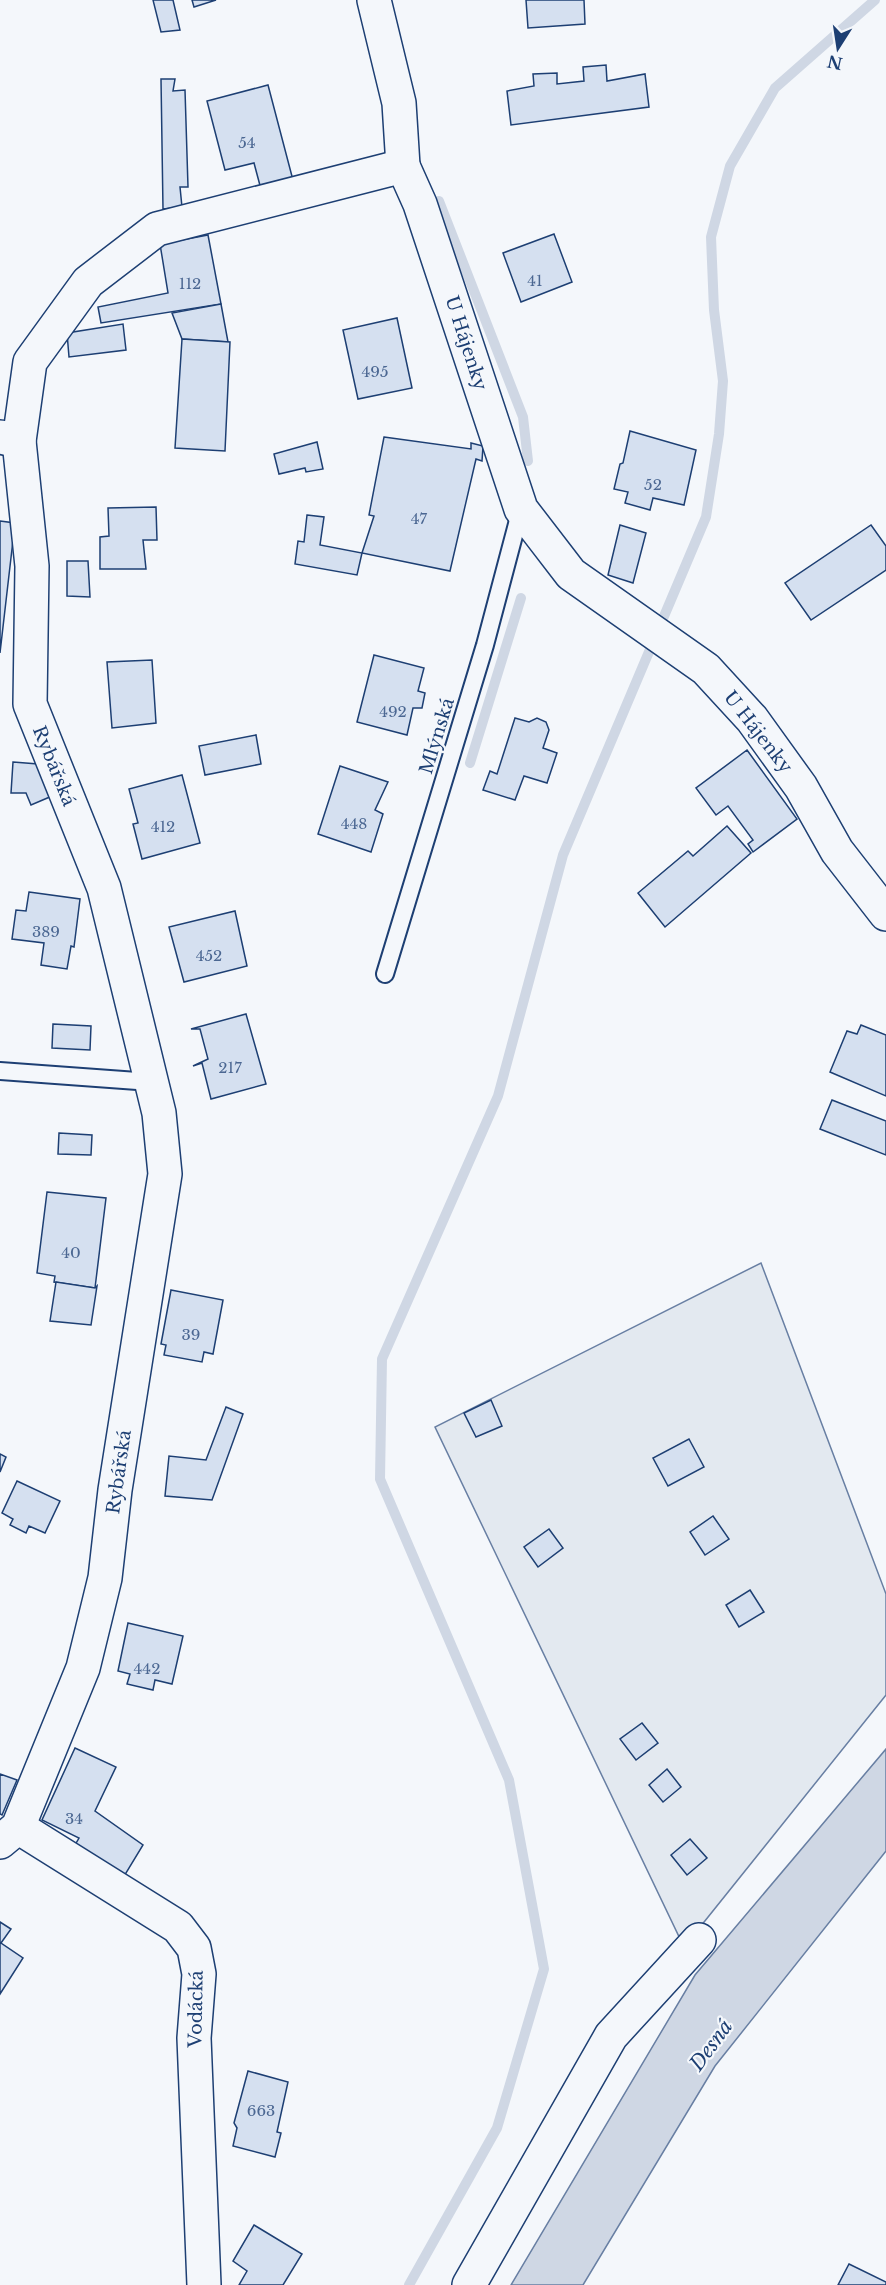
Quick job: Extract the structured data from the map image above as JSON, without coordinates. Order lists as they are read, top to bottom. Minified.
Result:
{"streets":{"street":["U Hájenky","Rybářská","Vodácká"],"lane":["Mlýnská"]},"crossings":[["U Hájenky","Mlýnská"],["Rybářská","Vodácká"]],"water":["Desná"],"house_numbers":["54","41","112","495","52","47","492","448","412","389","452","217","40","39","442","34","663"],"north":"bottom"}
